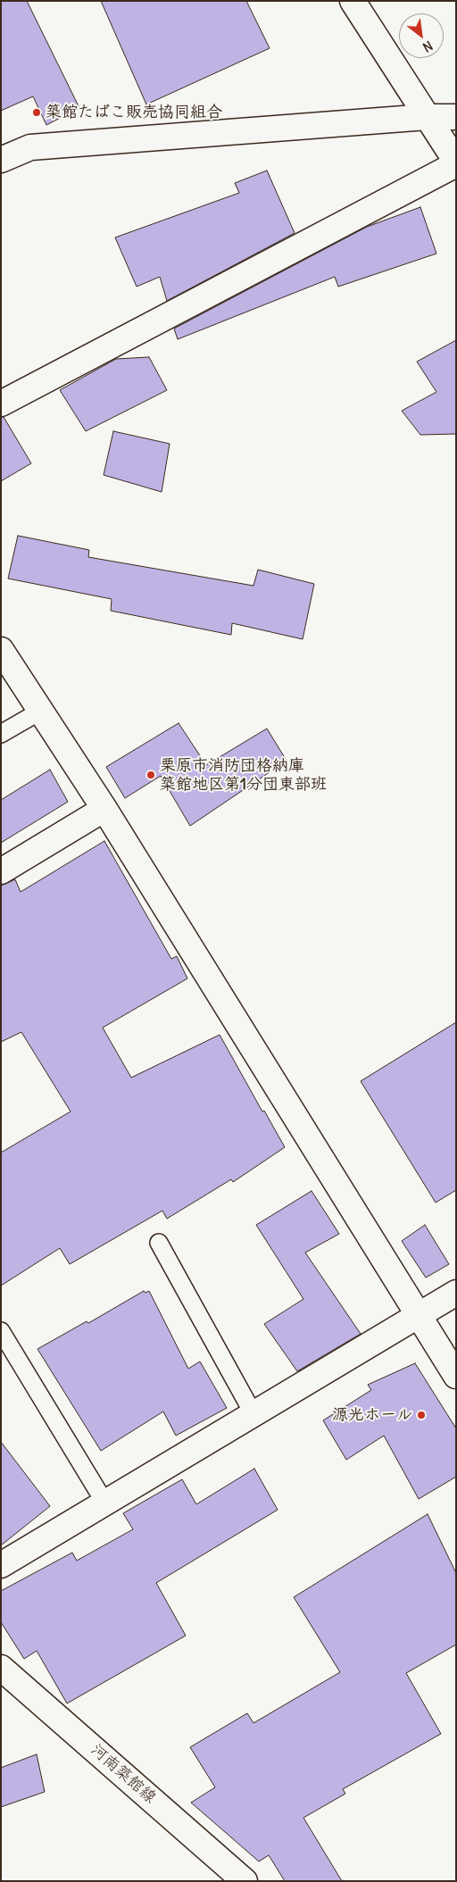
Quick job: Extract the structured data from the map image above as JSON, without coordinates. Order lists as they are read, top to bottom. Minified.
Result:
{"streets":{"street":["河南築館線"]},"places":["築館たばこ販売協同組合","栗原市消防団格納庫 築館地区第1分団東部班","源光ホール"],"north":"bottom right"}
